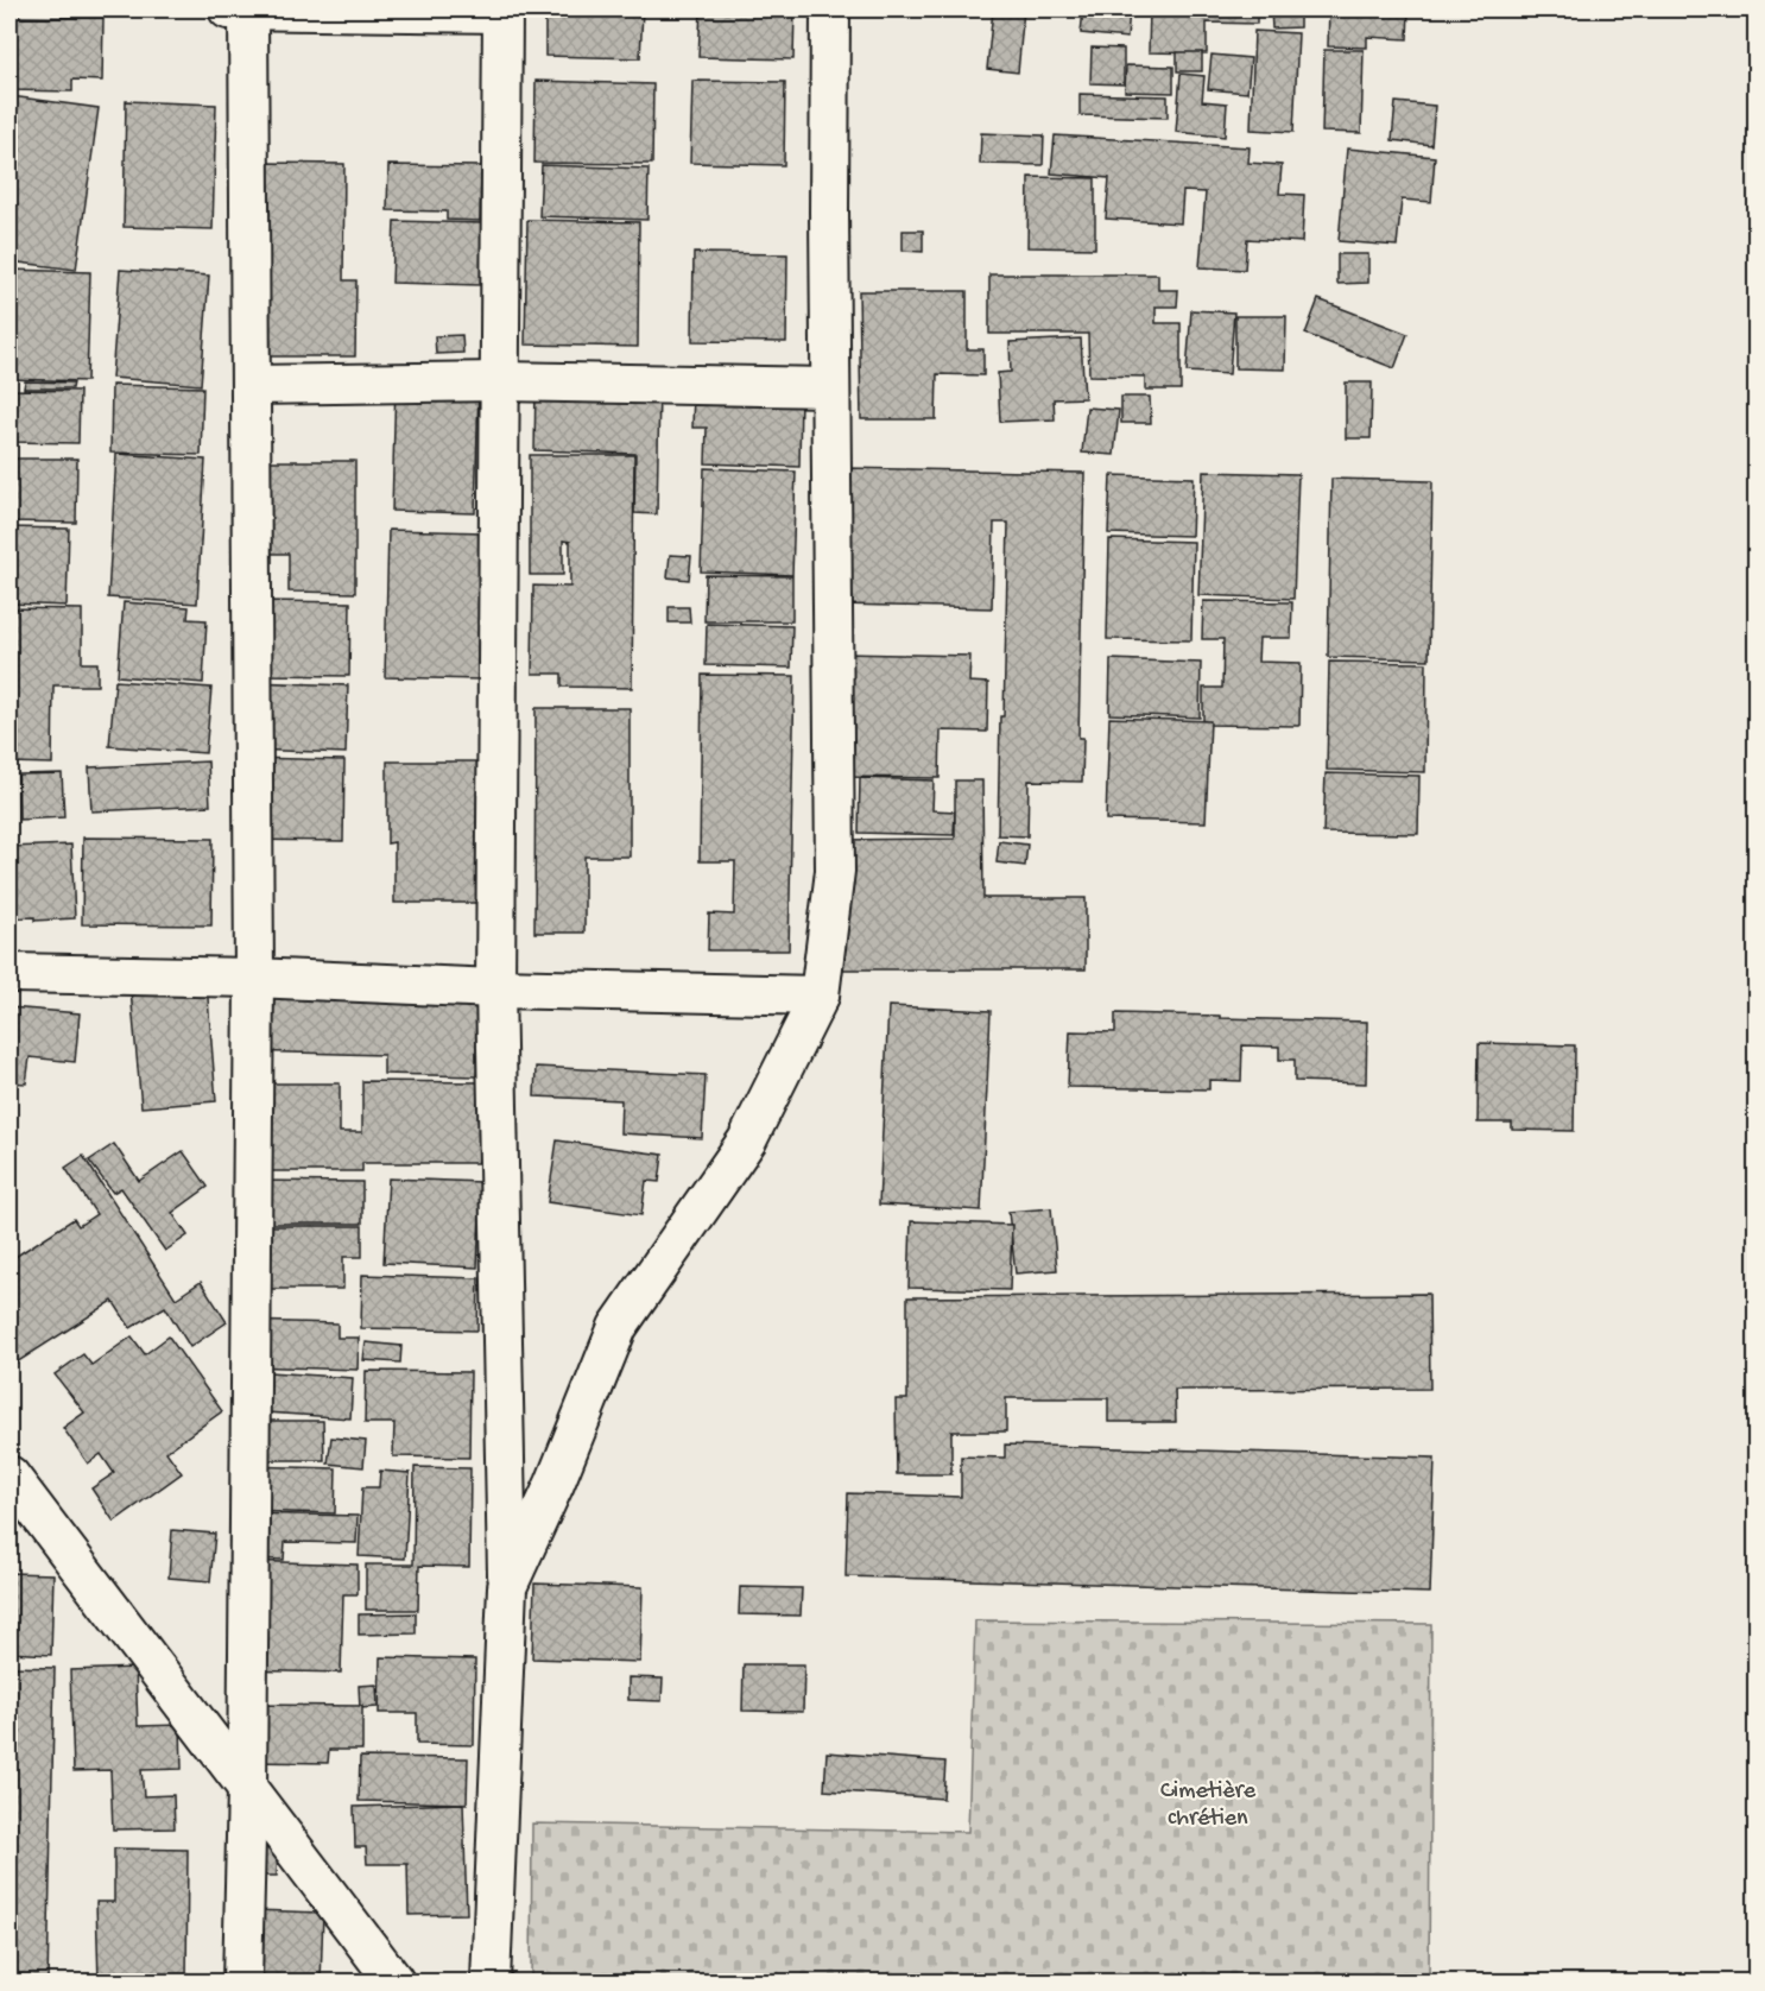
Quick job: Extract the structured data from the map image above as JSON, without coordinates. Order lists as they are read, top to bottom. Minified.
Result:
{"parks":["Cimetière chrétien"]}
